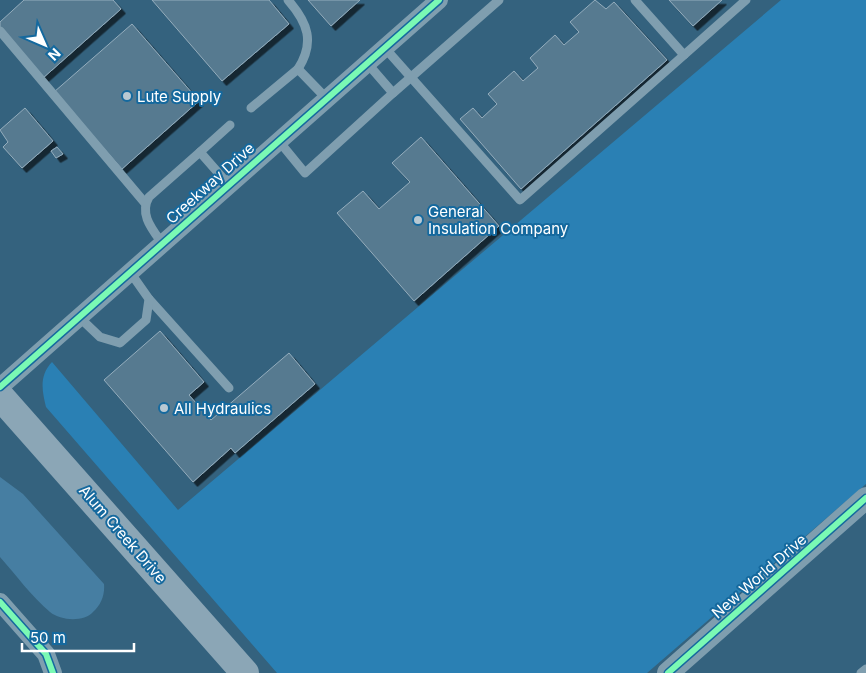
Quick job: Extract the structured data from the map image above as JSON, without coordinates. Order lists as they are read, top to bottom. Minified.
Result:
{"streets":{"main road":["Alum Creek Drive"],"street":["Creekway Drive","New World Drive"]},"places":["Lute Supply","General Insulation Company","All Hydraulics"],"scale_bar":"50 m","north":"bottom right"}
